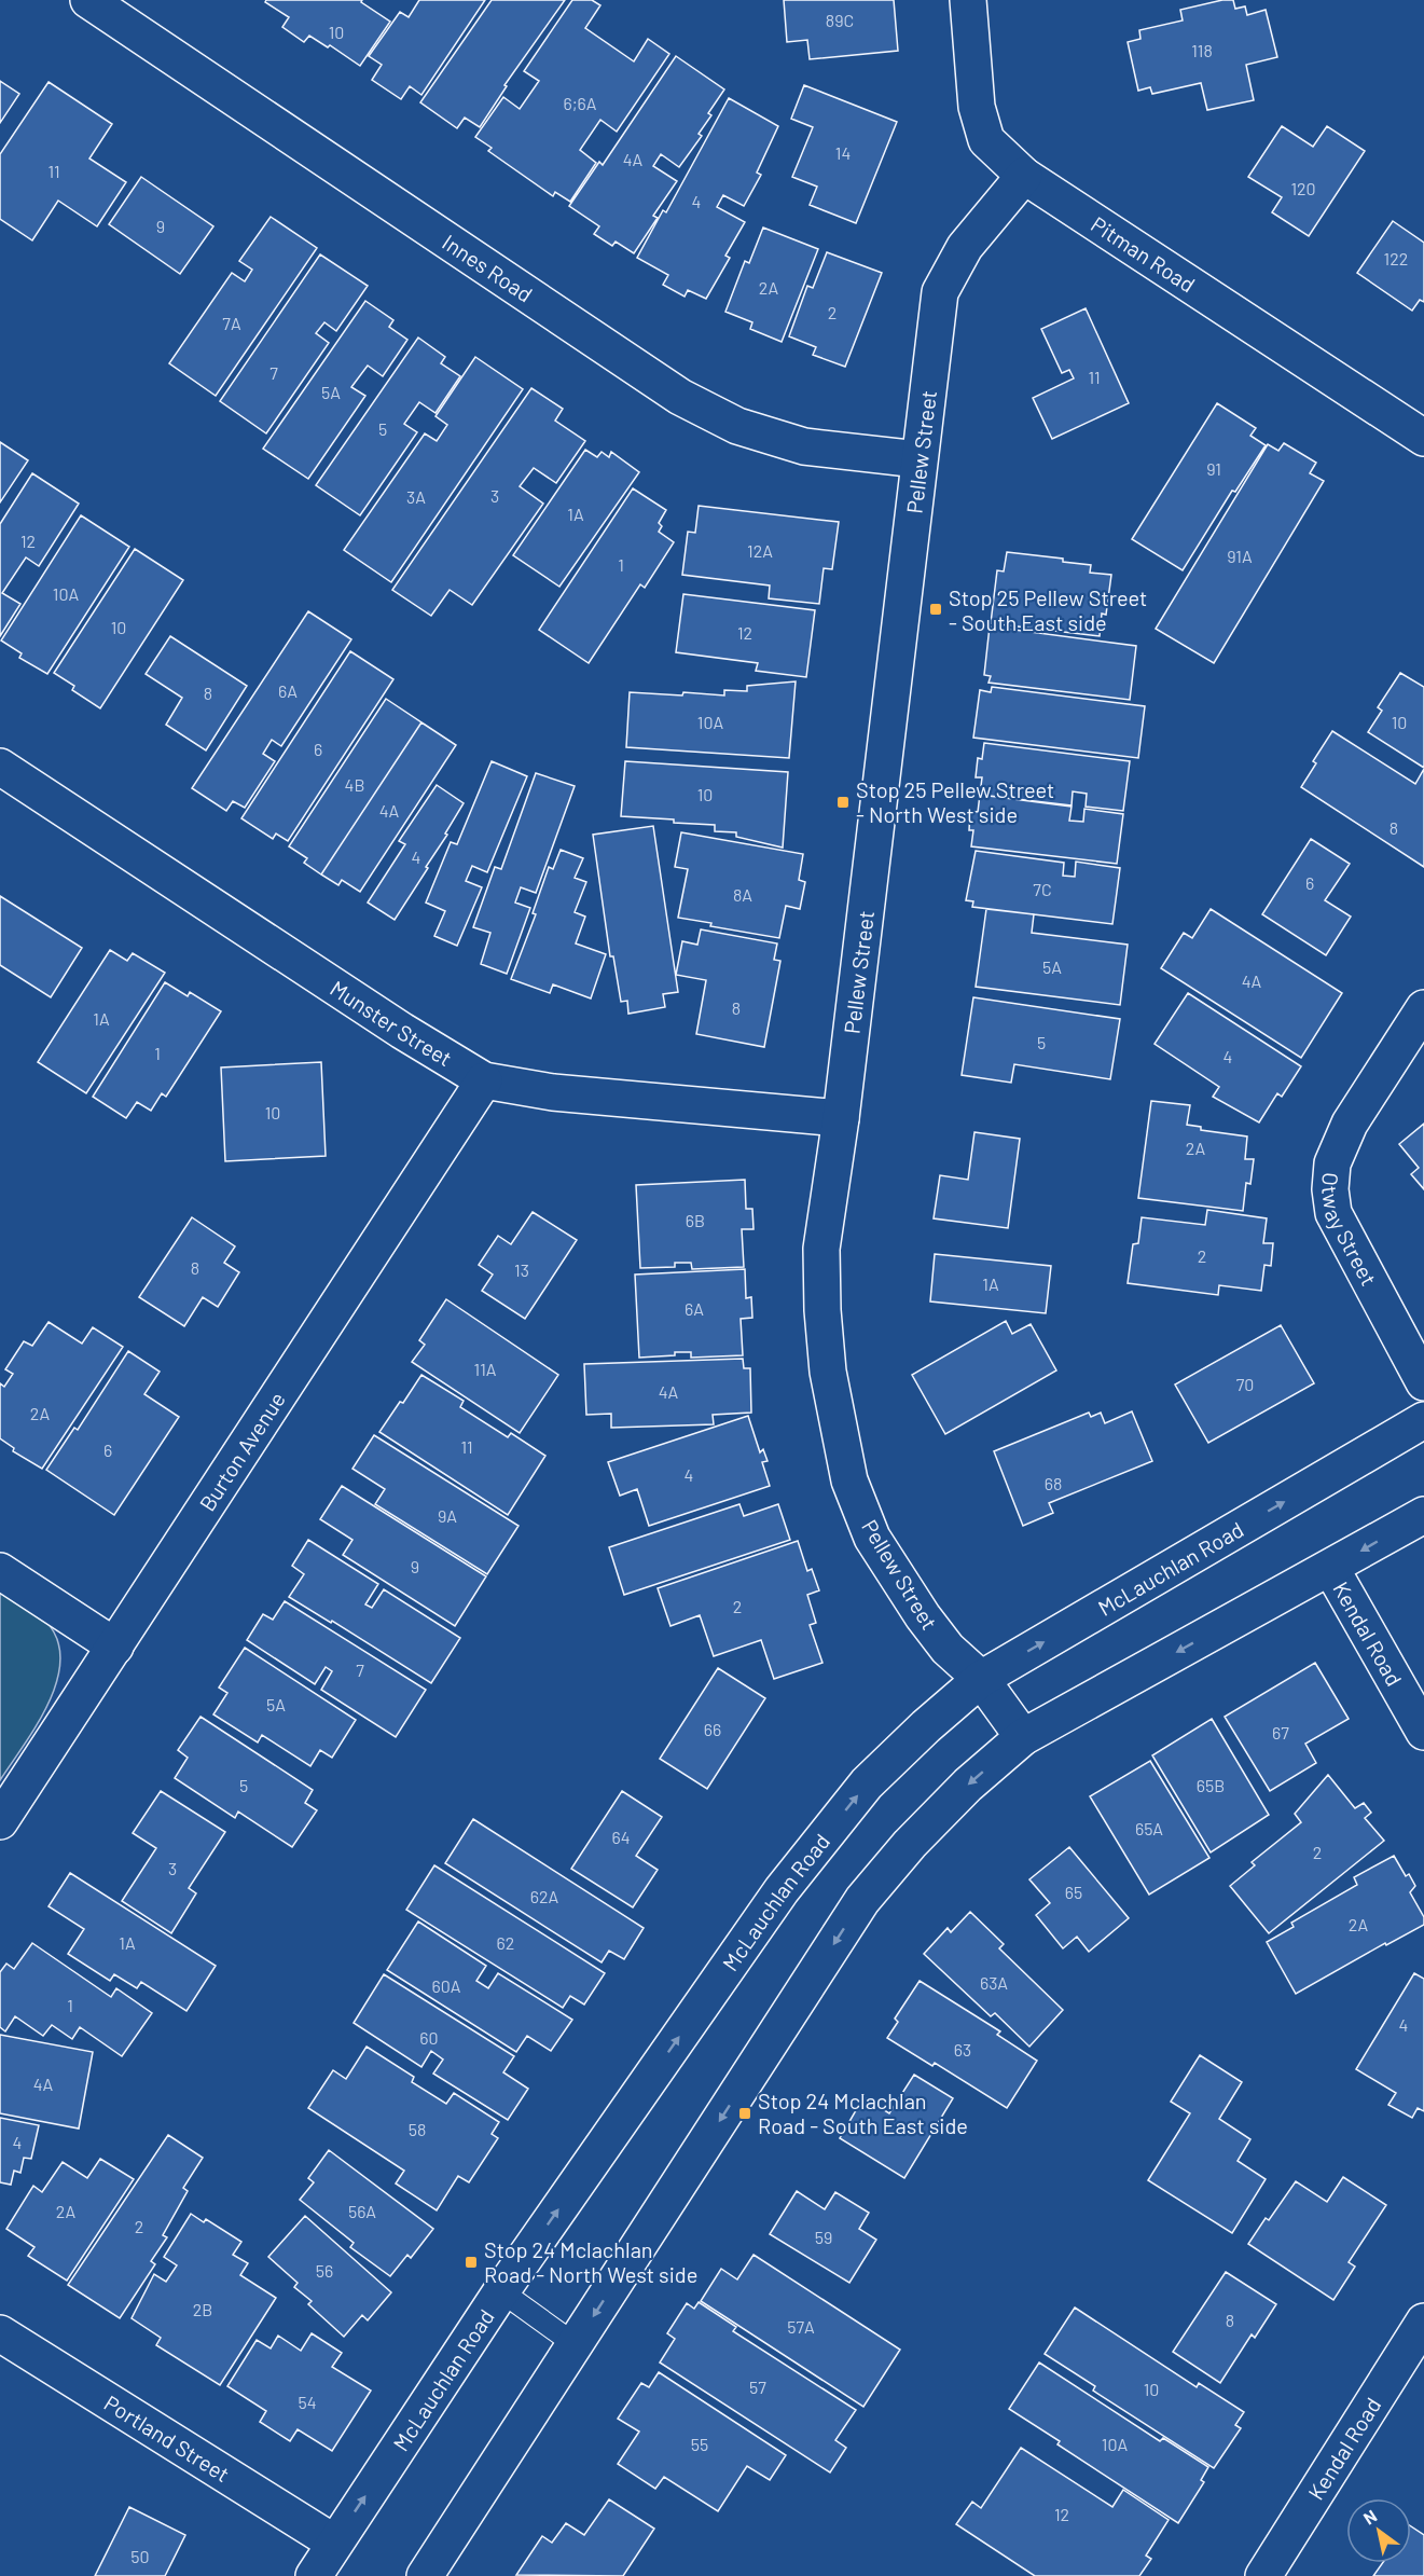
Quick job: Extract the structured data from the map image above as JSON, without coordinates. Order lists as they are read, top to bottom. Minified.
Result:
{"streets":{"street":["Pitman Road","Innes Road","Pellew Street","Munster Street","Otway Street","Burton Avenue","McLauchlan Road","Kendal Road","Portland Street"]},"crossings":[["Pitman Road","Pellew Street"],["Innes Road","Pellew Street"],["Pellew Street","Munster Street"],["Pellew Street","McLauchlan Road"],["Munster Street","Burton Avenue"],["McLauchlan Road","Portland Street"]],"places":{"transit":["Stop 25 Pellew Street - South East side","Stop 25 Pellew Street - North West side","Stop 24 Mclachlan Road - South East side","Stop 24 Mclachlan Road - North West side"]},"house_numbers":["89C","10","118","6;6A","14","4A","11","120","4","9","122","2A","2","7A","7","11","5A","5","91","3","3A","1A","12","12A","91A","1","10A","10","12","6A","8","10A","10","6","4B","10","4A","8","4","6","7C","8A","5A","4A","8","1A","5","1","4","10","2A","6B","2","8","13","1A","6A","11A","70","4A","2A","11","6","4","68","9A","9","2","7","5A","66","67","5","65B","65A","64","2","3","65","62A","2A","1A","62","63A","60A","1","4","60","63","4A","58","4","2A","56A","2","59","56","2B","8","57A","57","10","54","55","10A","12","50"],"north":"top left"}
